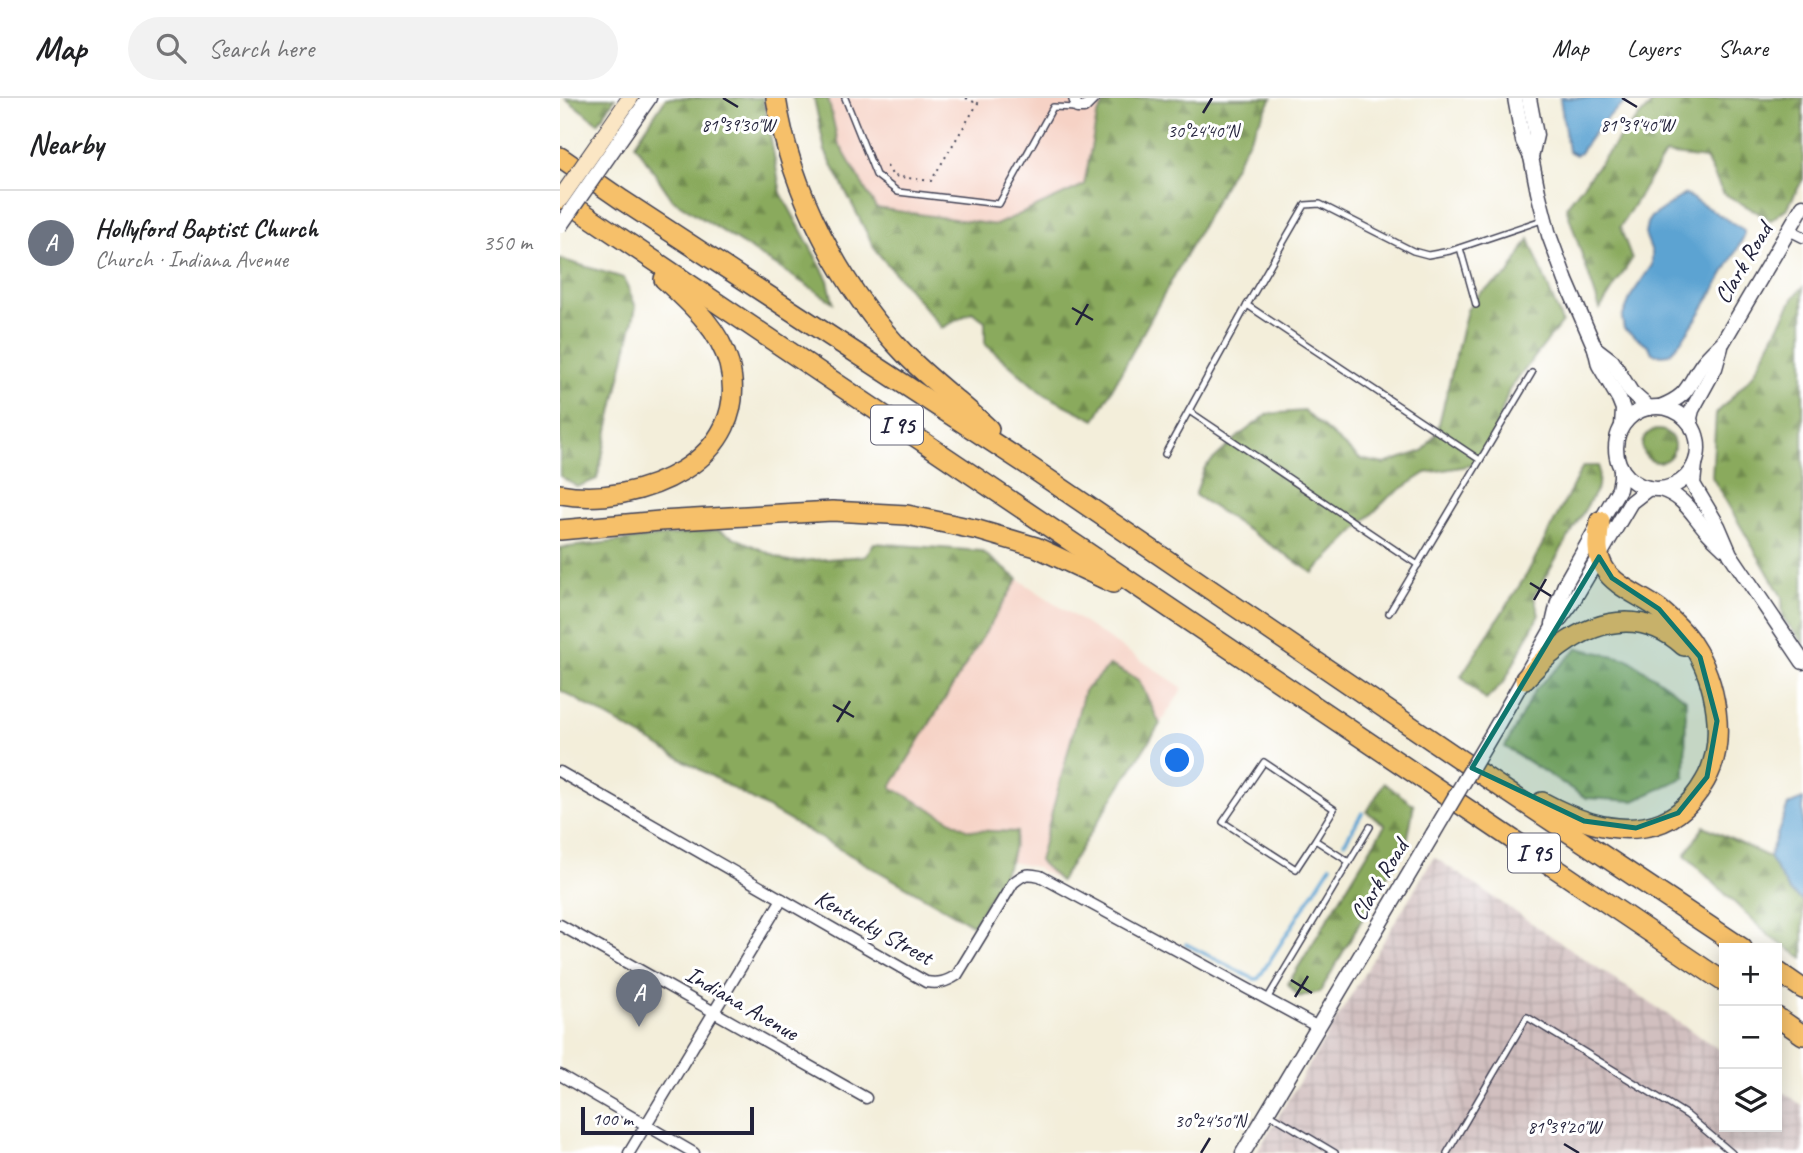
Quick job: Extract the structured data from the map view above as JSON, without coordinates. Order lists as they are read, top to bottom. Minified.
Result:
{"streets":{"highway":["I 95"],"street":["Clark Road","Kentucky Street","Indiana Avenue"]},"crossings":[["Clark Road","Kentucky Street"]],"scale_bar":"100 m","page":{"header":"Map","search":"Search here","nav":["Map","Layers","Share"],"heading":"Nearby","list":[{"mark":"A","name":"Hollyford Baptist Church","note":"Church · Indiana Avenue","value":"350 m"}],"map_buttons":["+","−"],"pins":"A","scale":"100 m"},"coordinates":["81°39'30\"W","81°39'40\"W","30°24'40\"N","30°24'50\"N","81°39'20\"W"]}
